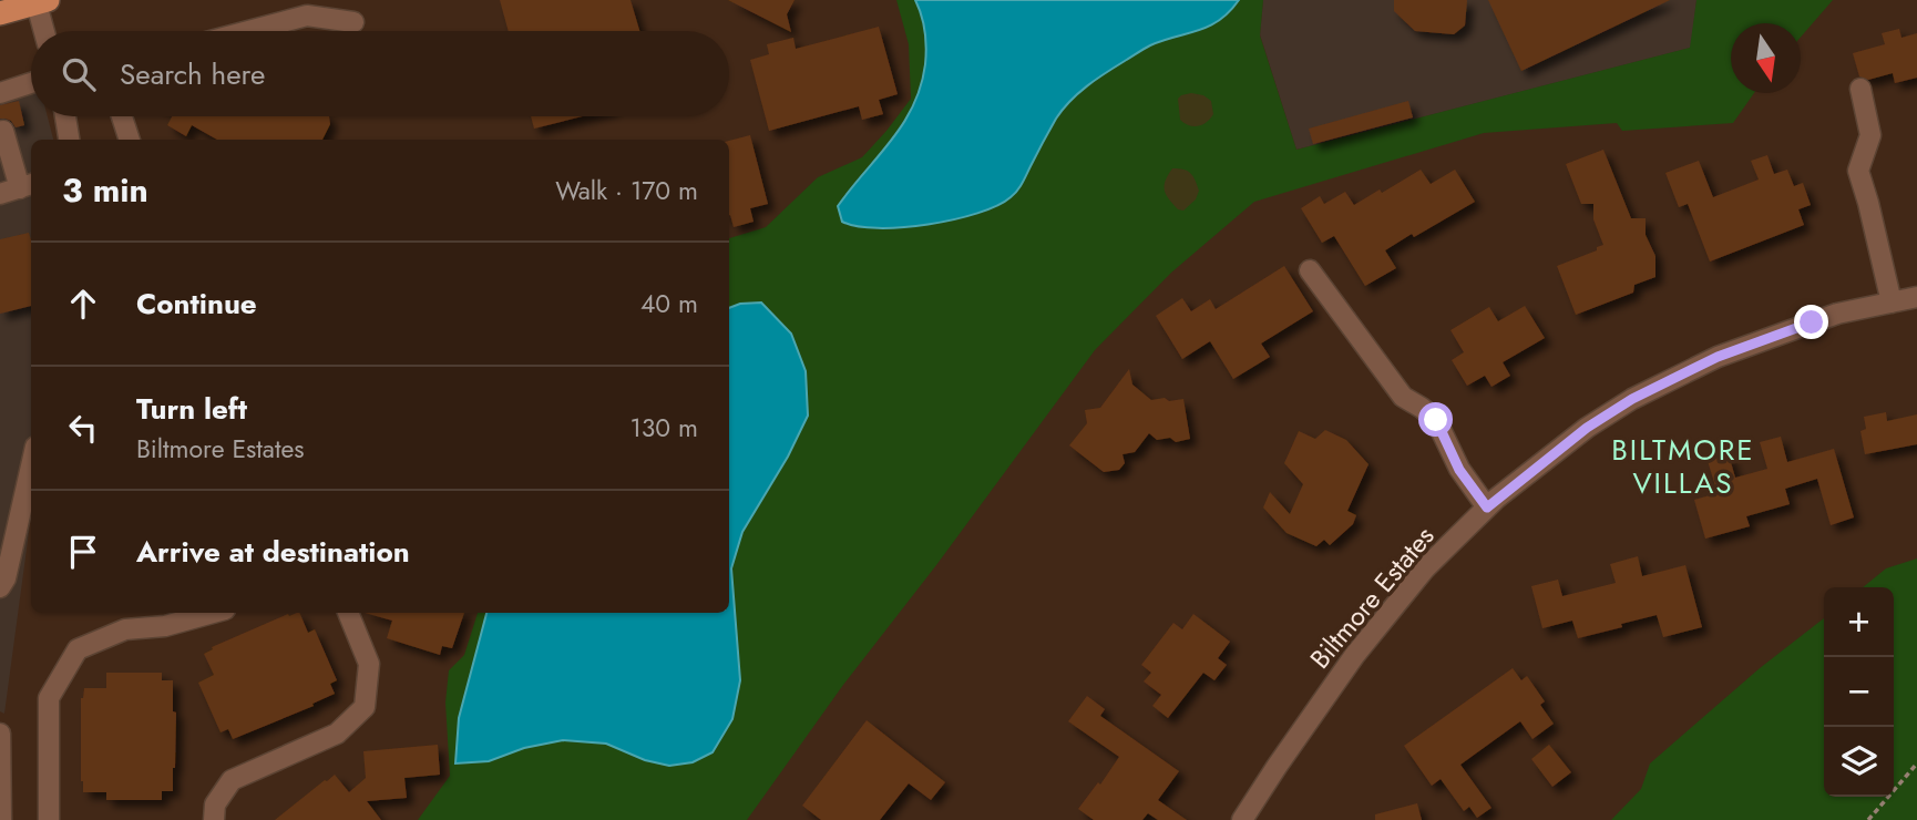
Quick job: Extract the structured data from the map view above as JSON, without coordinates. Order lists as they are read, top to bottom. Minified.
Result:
{"streets":{"street":["Biltmore Estates"]},"districts":["BILTMORE VILLAS"],"north":"bottom","page":{"search":"Search here","heading":["3 min","Walk · 170 m"],"list":[["Continue","40 m"],["Turn left","Biltmore Estates","130 m"],"Arrive at destination"],"map_buttons":["+","−"]}}
